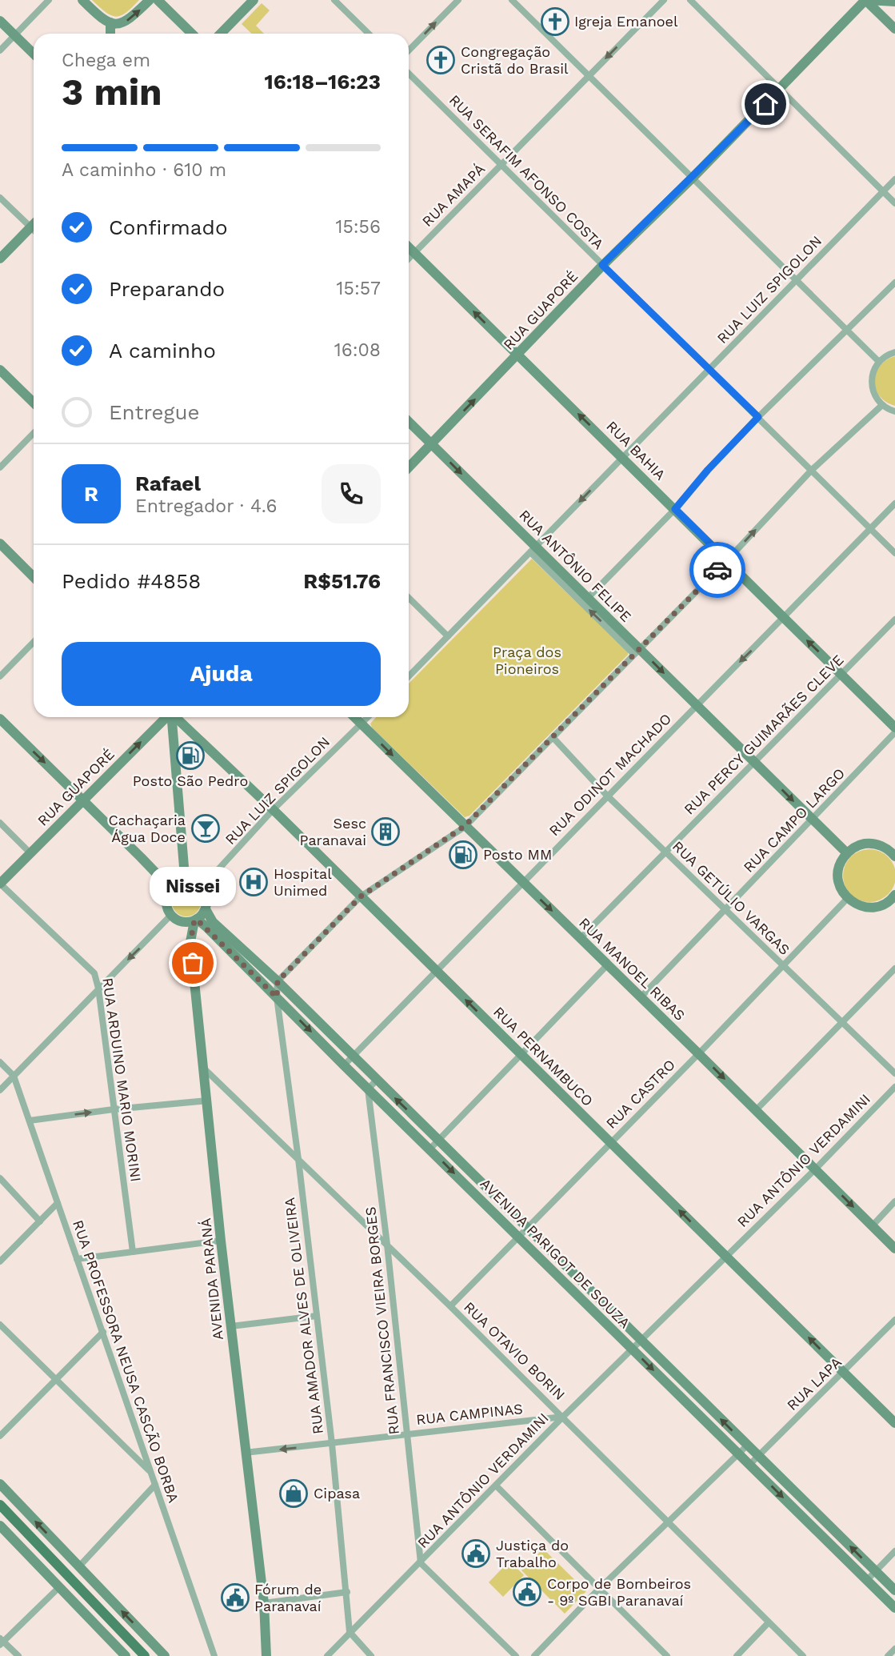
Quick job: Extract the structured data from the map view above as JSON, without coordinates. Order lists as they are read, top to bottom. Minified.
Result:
{"streets":{"street":["RUA SERAFIM AFONSO COSTA","RUA AMAPÁ","RUA LUIZ SPIGOLON","RUA GUAPORÉ","RUA BAHIA","RUA ANTÔNIO FELIPE","RUA PERCY GUIMARÃES CLEVE","RUA ODINOT MACHADO","RUA CAMPO LARGO","RUA GETÚLIO VARGAS","RUA MANOEL RIBAS","RUA PERNAMBUCO","RUA ARDUINO MARIO MORINI","RUA CASTRO","RUA ANTÔNIO VERDAMINI","AVENIDA PARIGOT DE SOUZA","AVENIDA PARANÁ","RUA AMADOR ALVES DE OLIVEIRA","RUA FRANCISCO VIEIRA BORGES","RUA OTAVIO BORIN","RUA PROFESSORA NEUSA CASCÃO BORBA","RUA LAPA","RUA CAMPINAS"]},"crossings":[["RUA SERAFIM AFONSO COSTA","RUA AMAPÁ"],["RUA SERAFIM AFONSO COSTA","RUA LUIZ SPIGOLON"],["RUA SERAFIM AFONSO COSTA","RUA GUAPORÉ"],["RUA SERAFIM AFONSO COSTA","RUA ODINOT MACHADO"],["RUA AMAPÁ","RUA BAHIA"],["RUA LUIZ SPIGOLON","RUA BAHIA"],["RUA LUIZ SPIGOLON","RUA ANTÔNIO FELIPE"],["RUA LUIZ SPIGOLON","RUA MANOEL RIBAS"],["RUA LUIZ SPIGOLON","RUA PERNAMBUCO"],["RUA LUIZ SPIGOLON","AVENIDA PARIGOT DE SOUZA"],["RUA LUIZ SPIGOLON","AVENIDA PARANÁ"],["RUA GUAPORÉ","RUA BAHIA"],["RUA GUAPORÉ","RUA ANTÔNIO FELIPE"],["RUA GUAPORÉ","RUA ARDUINO MARIO MORINI"],["RUA BAHIA","RUA PERCY GUIMARÃES CLEVE"],["RUA BAHIA","RUA ODINOT MACHADO"],["RUA ANTÔNIO FELIPE","RUA PERCY GUIMARÃES CLEVE"],["RUA ANTÔNIO FELIPE","RUA ODINOT MACHADO"],["RUA ANTÔNIO FELIPE","RUA CAMPO LARGO"],["RUA PERCY GUIMARÃES CLEVE","RUA GETÚLIO VARGAS"],["RUA PERCY GUIMARÃES CLEVE","RUA MANOEL RIBAS"],["RUA ODINOT MACHADO","RUA GETÚLIO VARGAS"],["RUA ODINOT MACHADO","RUA MANOEL RIBAS"],["RUA ODINOT MACHADO","RUA PERNAMBUCO"],["RUA ODINOT MACHADO","AVENIDA PARIGOT DE SOUZA"],["RUA CAMPO LARGO","RUA GETÚLIO VARGAS"],["RUA CAMPO LARGO","RUA MANOEL RIBAS"],["RUA GETÚLIO VARGAS","RUA CASTRO"],["RUA MANOEL RIBAS","RUA CASTRO"],["RUA MANOEL RIBAS","RUA ANTÔNIO VERDAMINI"],["RUA PERNAMBUCO","RUA CASTRO"],["RUA PERNAMBUCO","RUA ANTÔNIO VERDAMINI"],["RUA PERNAMBUCO","RUA LAPA"],["RUA CASTRO","AVENIDA PARIGOT DE SOUZA"],["RUA CASTRO","RUA OTAVIO BORIN"],["RUA ANTÔNIO VERDAMINI","AVENIDA PARIGOT DE SOUZA"],["RUA ANTÔNIO VERDAMINI","RUA AMADOR ALVES DE OLIVEIRA"],["RUA ANTÔNIO VERDAMINI","RUA FRANCISCO VIEIRA BORGES"],["RUA ANTÔNIO VERDAMINI","RUA OTAVIO BORIN"],["RUA ANTÔNIO VERDAMINI","RUA CAMPINAS"],["AVENIDA PARIGOT DE SOUZA","AVENIDA PARANÁ"],["AVENIDA PARIGOT DE SOUZA","RUA AMADOR ALVES DE OLIVEIRA"],["AVENIDA PARIGOT DE SOUZA","RUA FRANCISCO VIEIRA BORGES"],["AVENIDA PARIGOT DE SOUZA","RUA LAPA"],["AVENIDA PARANÁ","RUA OTAVIO BORIN"],["AVENIDA PARANÁ","RUA CAMPINAS"],["RUA AMADOR ALVES DE OLIVEIRA","RUA OTAVIO BORIN"],["RUA AMADOR ALVES DE OLIVEIRA","RUA CAMPINAS"],["RUA FRANCISCO VIEIRA BORGES","RUA OTAVIO BORIN"],["RUA FRANCISCO VIEIRA BORGES","RUA CAMPINAS"],["RUA OTAVIO BORIN","RUA CAMPINAS"]],"one_way":["RUA BAHIA","RUA MANOEL RIBAS","RUA PERNAMBUCO"],"parks":["Praça dos Pioneiros"],"places":{"church":["Igreja Emanoel","Congregação Cristã do Brasil"],"fuel station":["Posto São Pedro","Posto MM"],"bar":["Cachaçaria Água Doce"],"building":["Sesc Paranavai"],"hospital":["Hospital Unimed"],"other":["Nissei"],"shop":["Cipasa"],"public building":["Justiça do Trabalho","Corpo de Bombeiros - 9º SGBI Paranavaí","Fórum de Paranavaí"]},"page":{"heading":["3 min","Chega em","16:18–16:23"],"panel":["Rafael","Entregador · 4.6","Pedido #4858","R$51.76"],"bar":"A caminho · 610 m","list":[["Confirmado","15:56"],["Preparando","15:57"],["A caminho","16:08"],"Entregue"],"round":"R","buttons":"Ajuda","bubble":"Nissei"}}
